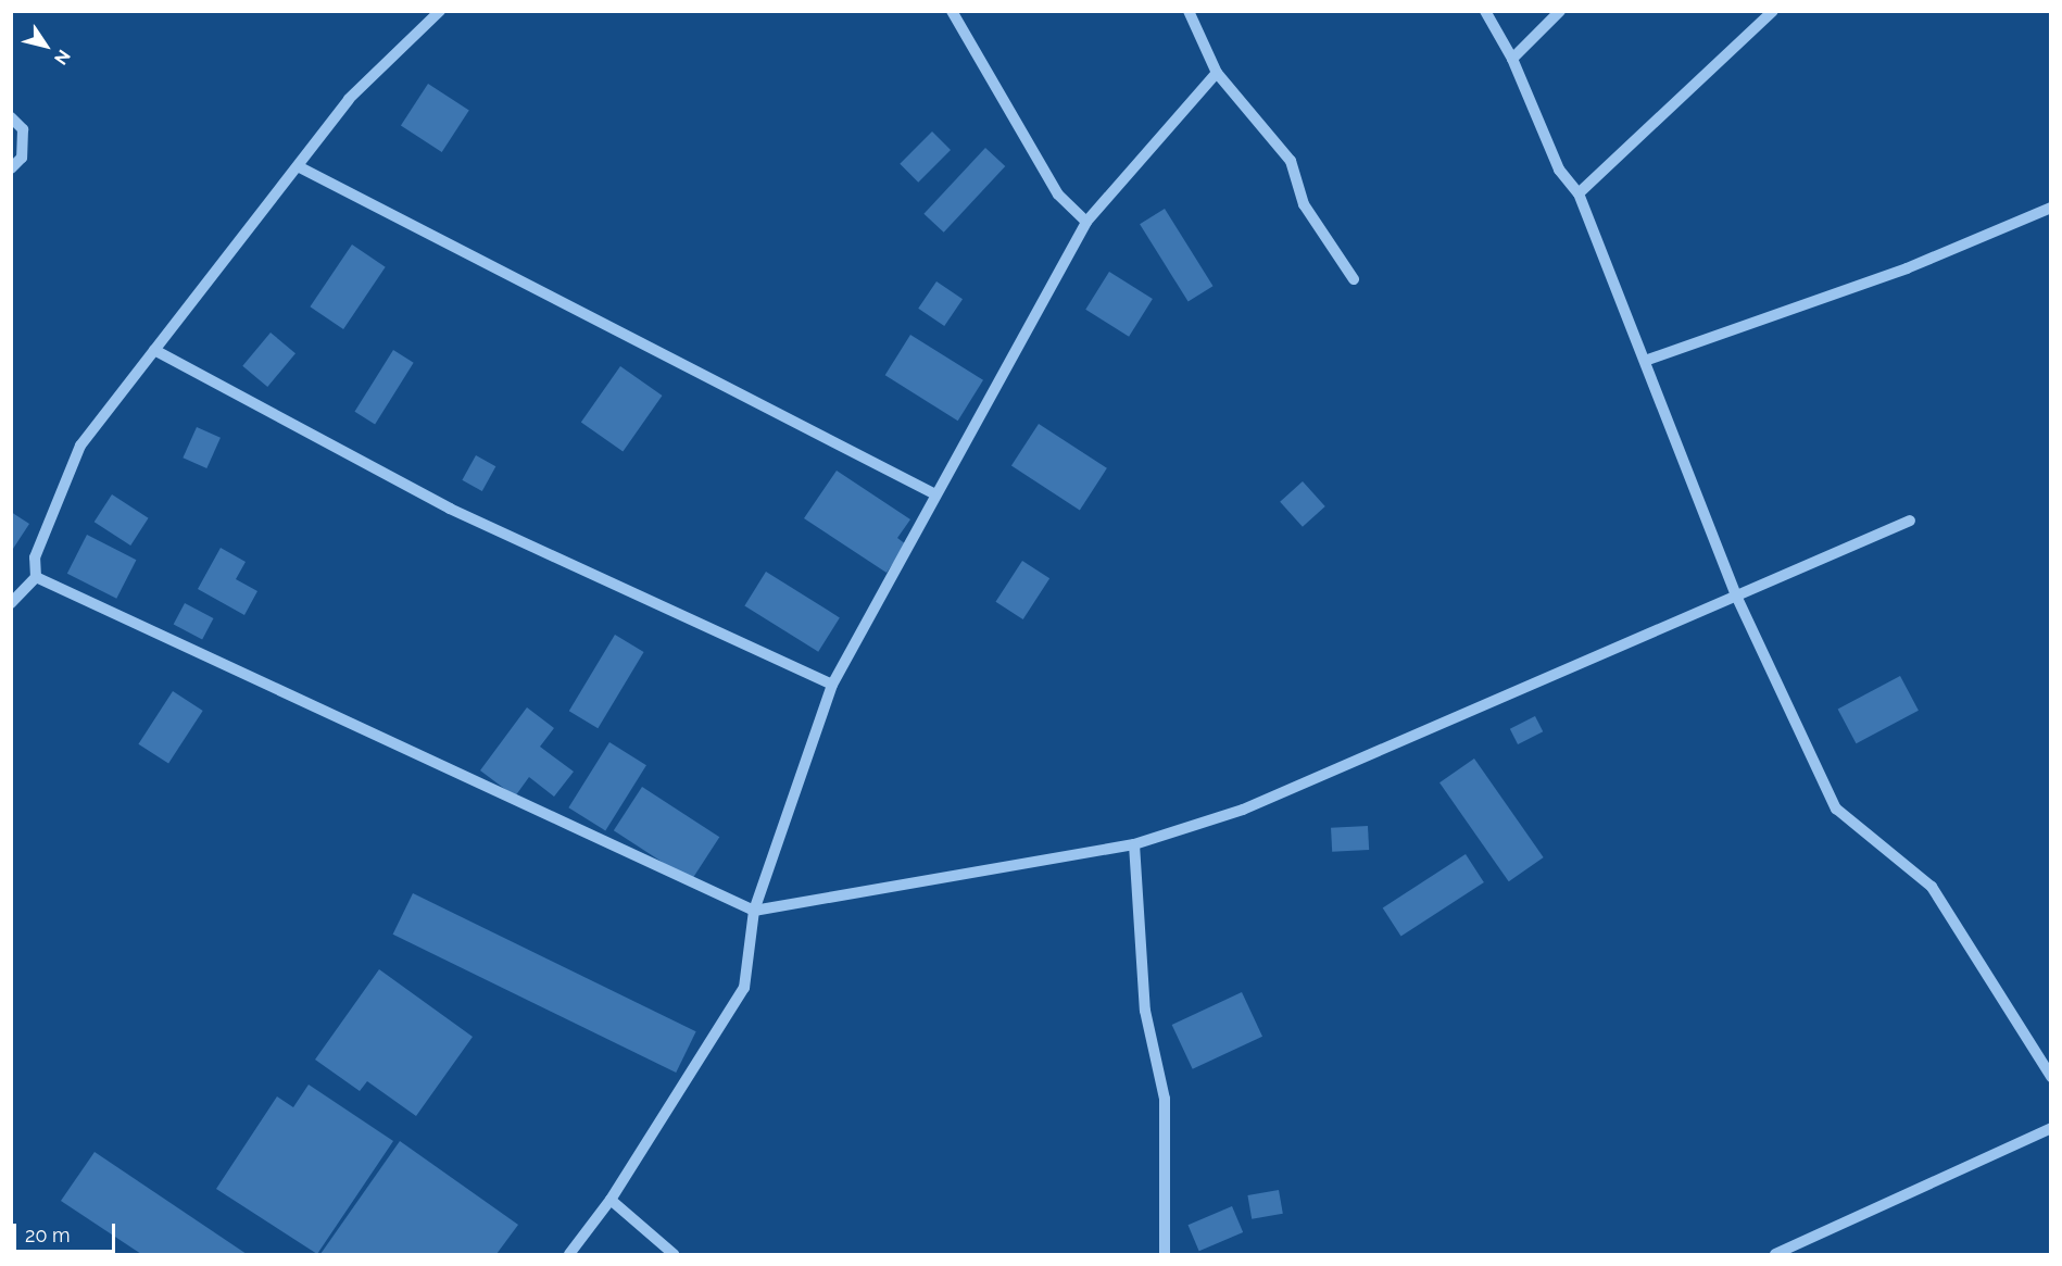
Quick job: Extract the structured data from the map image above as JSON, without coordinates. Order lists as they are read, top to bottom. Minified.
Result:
{"scale_bar":"20 m","north":"bottom right"}
